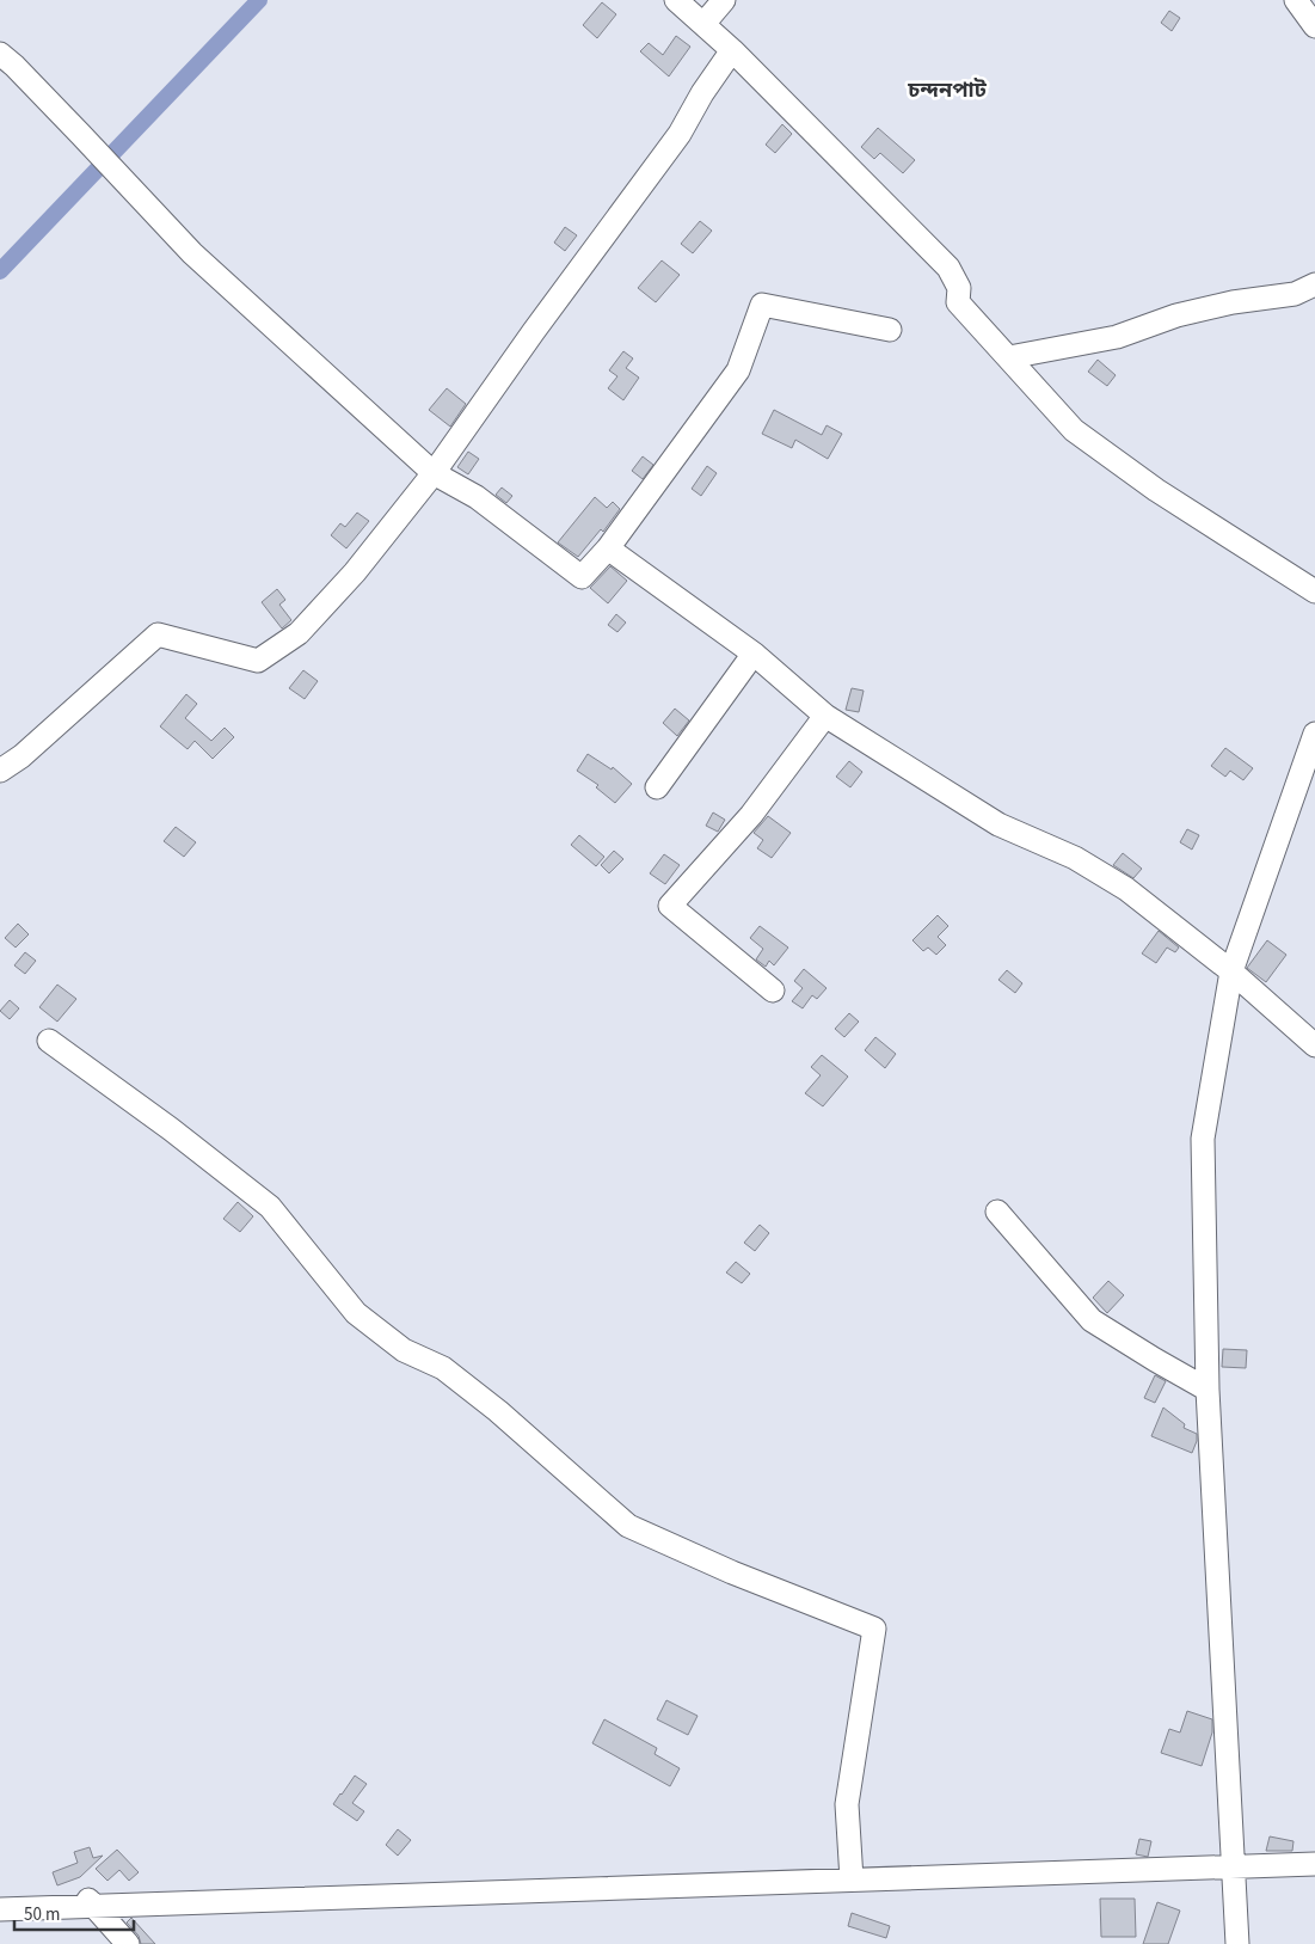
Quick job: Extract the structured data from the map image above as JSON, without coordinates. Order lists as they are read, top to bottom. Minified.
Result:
{"districts":["চন্দনপাট"],"scale_bar":"50 m"}
